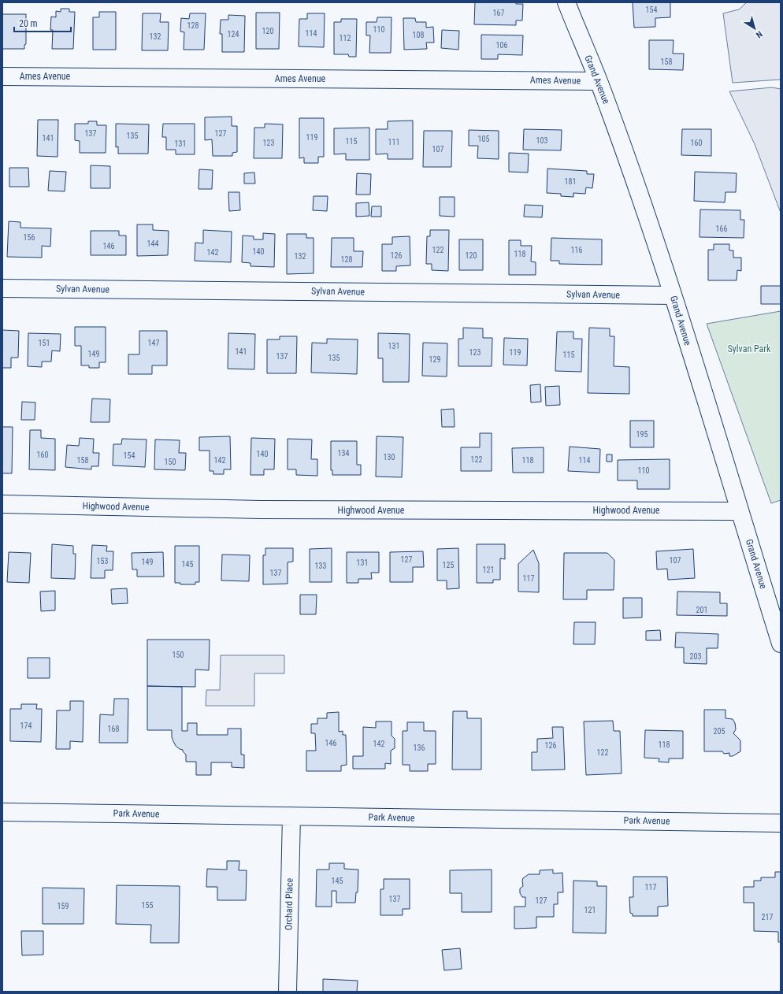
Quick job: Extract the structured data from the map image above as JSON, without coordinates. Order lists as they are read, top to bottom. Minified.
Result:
{"streets":{"street":["Ames Avenue","Grand Avenue","Sylvan Avenue","Highwood Avenue","Park Avenue","Orchard Place"]},"crossings":[["Ames Avenue","Grand Avenue"],["Grand Avenue","Sylvan Avenue"],["Grand Avenue","Highwood Avenue"],["Park Avenue","Orchard Place"]],"parks":["Sylvan Park"],"house_numbers":["154","167","128","110","120","114","124","108","132","112","106","158","137","127","135","119","141","105","103","115","111","123","160","131","107","181","166","156","144","146","122","116","140","142","118","126","120","132","128","151","147","131","141","123","119","149","115","137","135","129","195","134","140","160","154","130","122","158","142","118","114","150","110","127","107","153","149","131","145","125","133","121","137","117","201","150","203","174","168","205","146","142","118","126","136","122","145","117","137","127","155","159","121","217"],"scale_bar":"20 m","north":"bottom right"}
